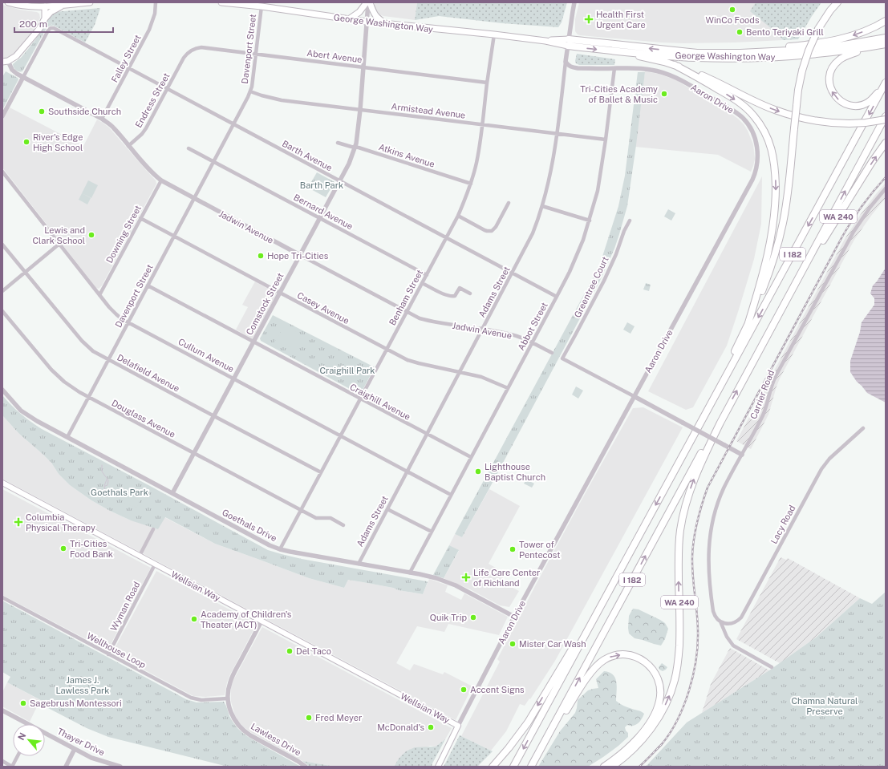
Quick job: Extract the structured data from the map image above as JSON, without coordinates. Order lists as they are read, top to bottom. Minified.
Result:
{"streets":{"highway":["George Washington Way","WA 240","I 182"],"main road":["Aaron Drive","Jadwin Avenue","Wellsian Way"],"street":["Davenport Street","Abert Avenue","Falley Street","Endress Street","Armistead Avenue","Barth Avenue","Atkins Avenue","Bernard Avenue","Downing Street","Greentree Court","Adams Street","Benham Street","Comstock Street","Casey Avenue","Abbot Street","Cullum Avenue","Delafield Avenue","Carrier Road","Craighill Avenue","Douglass Avenue","Lacy Road","Goethals Drive","Wyman Road","Wellhouse Loop","Lawless Drive","Thayer Drive"]},"crossings":[["George Washington Way","Davenport Street"],["George Washington Way","Benham Street"],["George Washington Way","Comstock Street"],["Davenport Street","Abert Avenue"],["Davenport Street","Armistead Avenue"],["Davenport Street","Barth Avenue"],["Davenport Street","Bernard Avenue"],["Davenport Street","Jadwin Avenue"],["Davenport Street","Casey Avenue"],["Davenport Street","Cullum Avenue"],["Davenport Street","Delafield Avenue"],["Davenport Street","Craighill Avenue"],["Davenport Street","Douglass Avenue"],["Davenport Street","Goethals Drive"],["Abert Avenue","Endress Street"],["Abert Avenue","Benham Street"],["Abert Avenue","Comstock Street"],["Falley Street","Barth Avenue"],["Falley Street","Jadwin Avenue"],["Aaron Drive","Greentree Court"],["Aaron Drive","Adams Street"],["Aaron Drive","Abbot Street"],["Aaron Drive","Goethals Drive"],["Aaron Drive","Wellsian Way"],["Endress Street","Barth Avenue"],["Endress Street","Jadwin Avenue"],["Armistead Avenue","Adams Street"],["Armistead Avenue","Benham Street"],["Armistead Avenue","Comstock Street"],["Armistead Avenue","Abbot Street"],["Barth Avenue","Jadwin Avenue"],["Barth Avenue","Adams Street"],["Barth Avenue","Benham Street"],["Barth Avenue","Comstock Street"],["Barth Avenue","Abbot Street"],["Atkins Avenue","Benham Street"],["Atkins Avenue","Comstock Street"],["Bernard Avenue","Benham Street"],["Bernard Avenue","Comstock Street"],["WA 240","I 182"],["Jadwin Avenue","Downing Street"],["Jadwin Avenue","Adams Street"],["Jadwin Avenue","Benham Street"],["Jadwin Avenue","Comstock Street"],["Jadwin Avenue","Abbot Street"],["Downing Street","Casey Avenue"],["Downing Street","Cullum Avenue"],["Adams Street","Casey Avenue"],["Adams Street","Cullum Avenue"],["Adams Street","Craighill Avenue"],["Adams Street","Goethals Drive"],["Benham Street","Casey Avenue"],["Benham Street","Cullum Avenue"],["Benham Street","Delafield Avenue"],["Benham Street","Craighill Avenue"],["Benham Street","Douglass Avenue"],["Benham Street","Goethals Drive"],["Comstock Street","Casey Avenue"],["Comstock Street","Cullum Avenue"],["Comstock Street","Delafield Avenue"],["Comstock Street","Craighill Avenue"],["Comstock Street","Douglass Avenue"],["Comstock Street","Goethals Drive"],["Casey Avenue","Abbot Street"],["Abbot Street","Cullum Avenue"],["Abbot Street","Craighill Avenue"],["Abbot Street","Goethals Drive"],["Carrier Road","Lacy Road"],["Wellsian Way","Wyman Road"],["Wellsian Way","Lawless Drive"],["Wyman Road","Wellhouse Loop"],["Wellhouse Loop","Lawless Drive"]],"parks":["Barth Park","Craighill Park","Goethals Park","James J. Lawless Park","Chamna Natural Preserve"],"places":{"other":["WinCo Foods","Bento Teriyaki Grill","Tri-Cities Academy of Ballet & Music","Southside Church","River's Edge High School","Lewis and Clark School","Hope Tri-Cities","Lighthouse Baptist Church","Tri-Cities Food Bank","Tower of Pentecost","Quik Trip","Academy of Children's Theater (ACT)","Mister Car Wash","Del Taco","Accent Signs","Sagebrush Montessori","Fred Meyer","McDonald's"],"health":["Health First Urgent Care","Columbia Physical Therapy","Life Care Center of Richland"]},"scale_bar":"200 m","north":"top left"}
